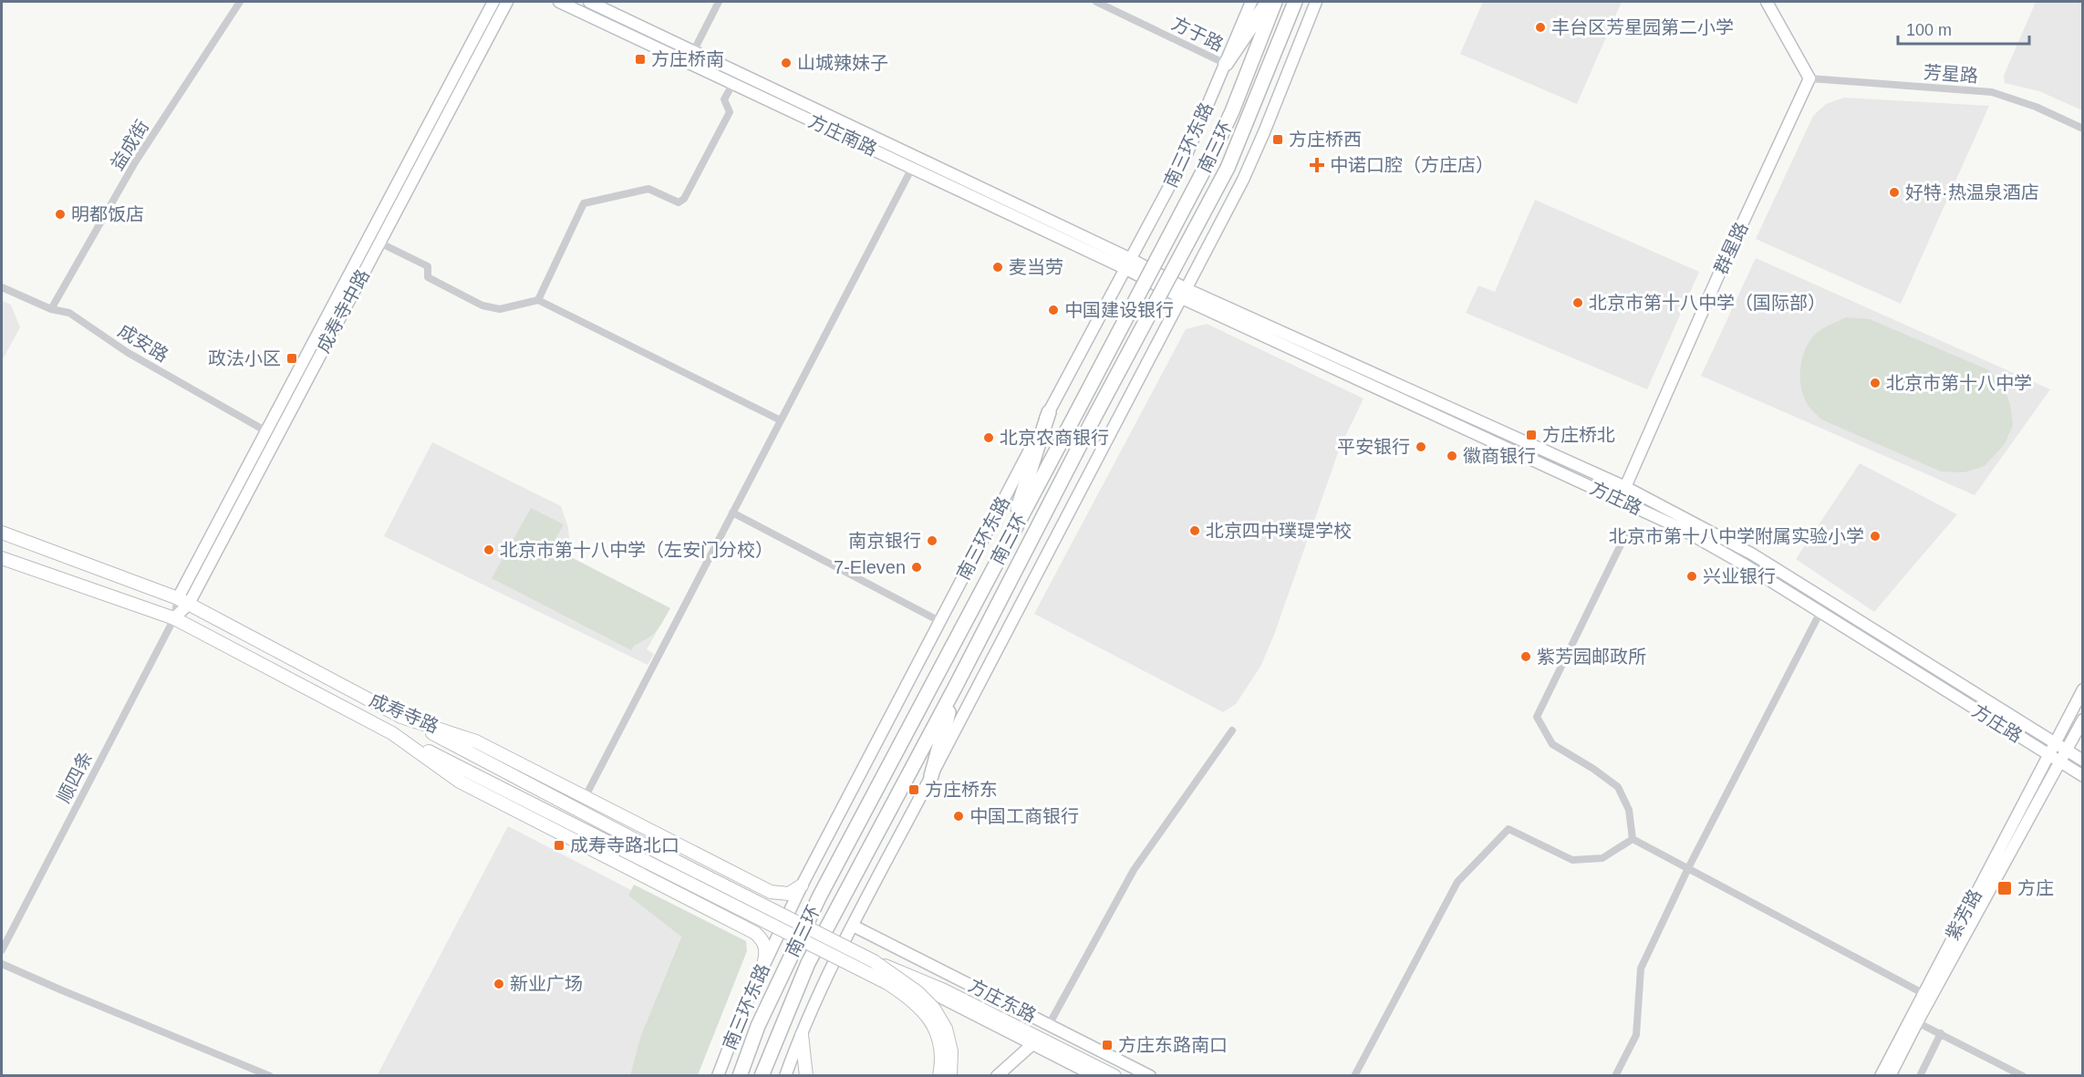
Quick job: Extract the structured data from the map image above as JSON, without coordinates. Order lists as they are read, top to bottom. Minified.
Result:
{"streets":{"highway":["南三环"],"main road":["成寿寺路"],"street":["方于路","芳星路","方庄南路","益成街","南三环东路","群星路","成寿寺中路","成安路","方庄路","顺四条","紫芳路","方庄东路"]},"crossings":[["方于路","南三环东路"],["芳星路","群星路"],["方庄南路","南三环东路"],["益成街","成安路"],["南三环东路","成寿寺路"],["群星路","方庄路"],["成寿寺中路","成安路"],["成寿寺中路","成寿寺路"],["成寿寺中路","顺四条"],["方庄路","紫芳路"],["成寿寺路","顺四条"]],"places":{"other":["丰台区芳星园第二小学","山城辣妹子","好特·热温泉酒店","明都饭店","麦当劳","北京市第十八中学（国际部）","中国建设银行","北京市第十八中学","北京农商银行","平安银行","徽商银行","北京四中璞瑅学校","北京市第十八中学附属实验小学","南京银行","北京市第十八中学（左安门分校）","7-Eleven","兴业银行","紫芳园邮政所","中国工商银行","新业广场"],"transit":["方庄桥南","方庄桥西","政法小区","方庄桥北","方庄桥东","成寿寺路北口","方庄","方庄东路南口"],"health":["中诺口腔（方庄店）"]},"scale_bar":"100 m"}
